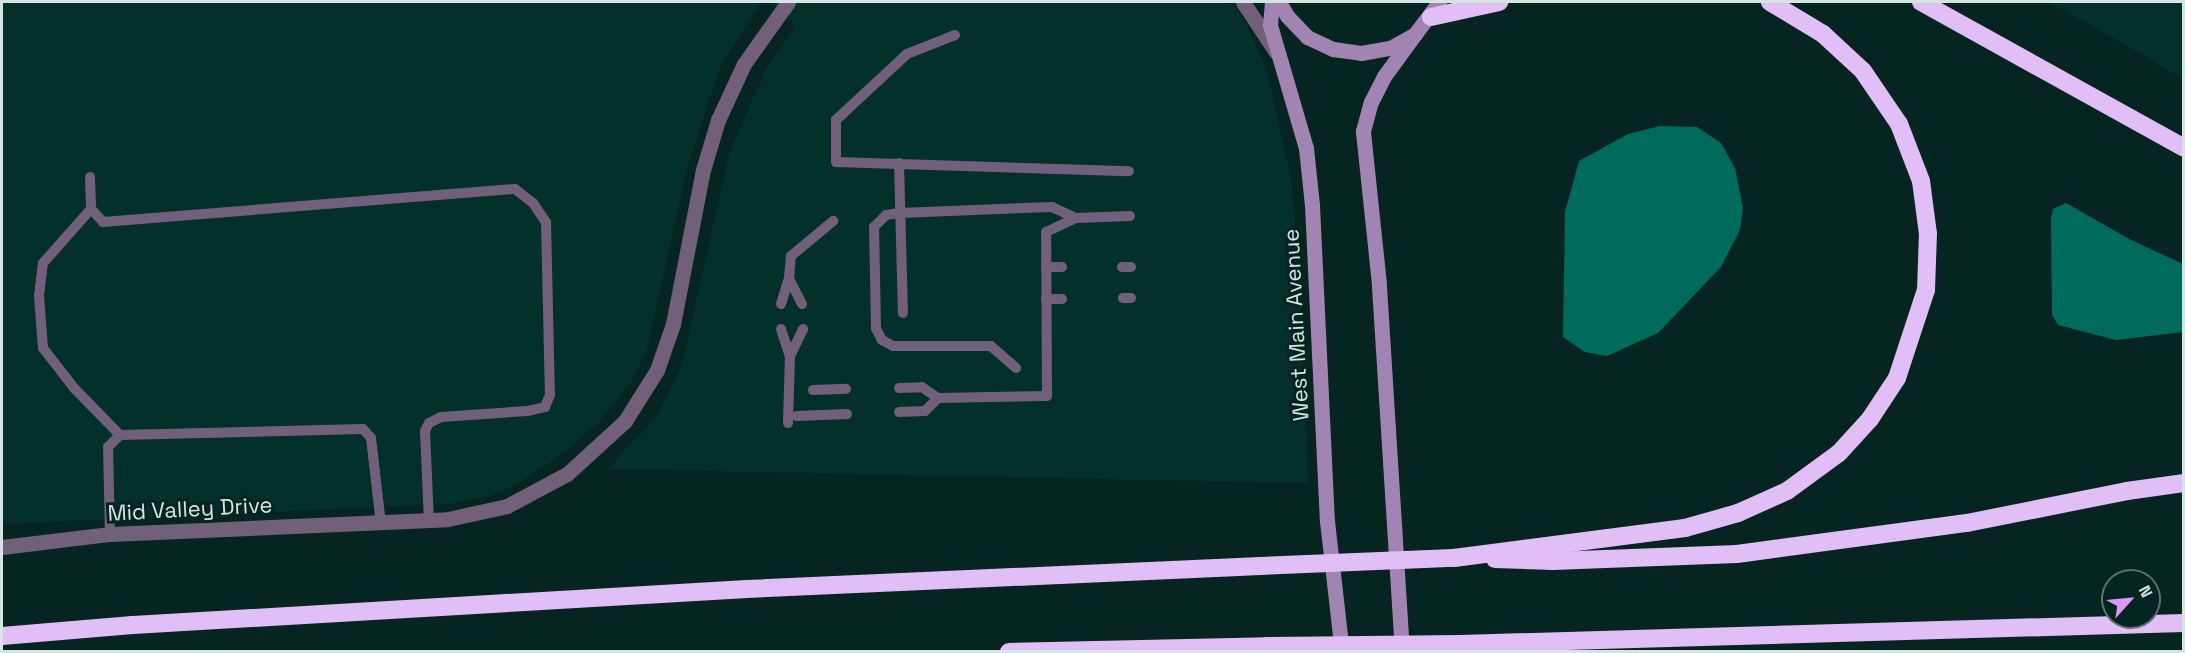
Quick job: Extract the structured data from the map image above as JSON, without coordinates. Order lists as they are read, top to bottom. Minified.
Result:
{"streets":{"main road":["West Main Avenue"],"street":["Mid Valley Drive"]},"north":"top right"}
